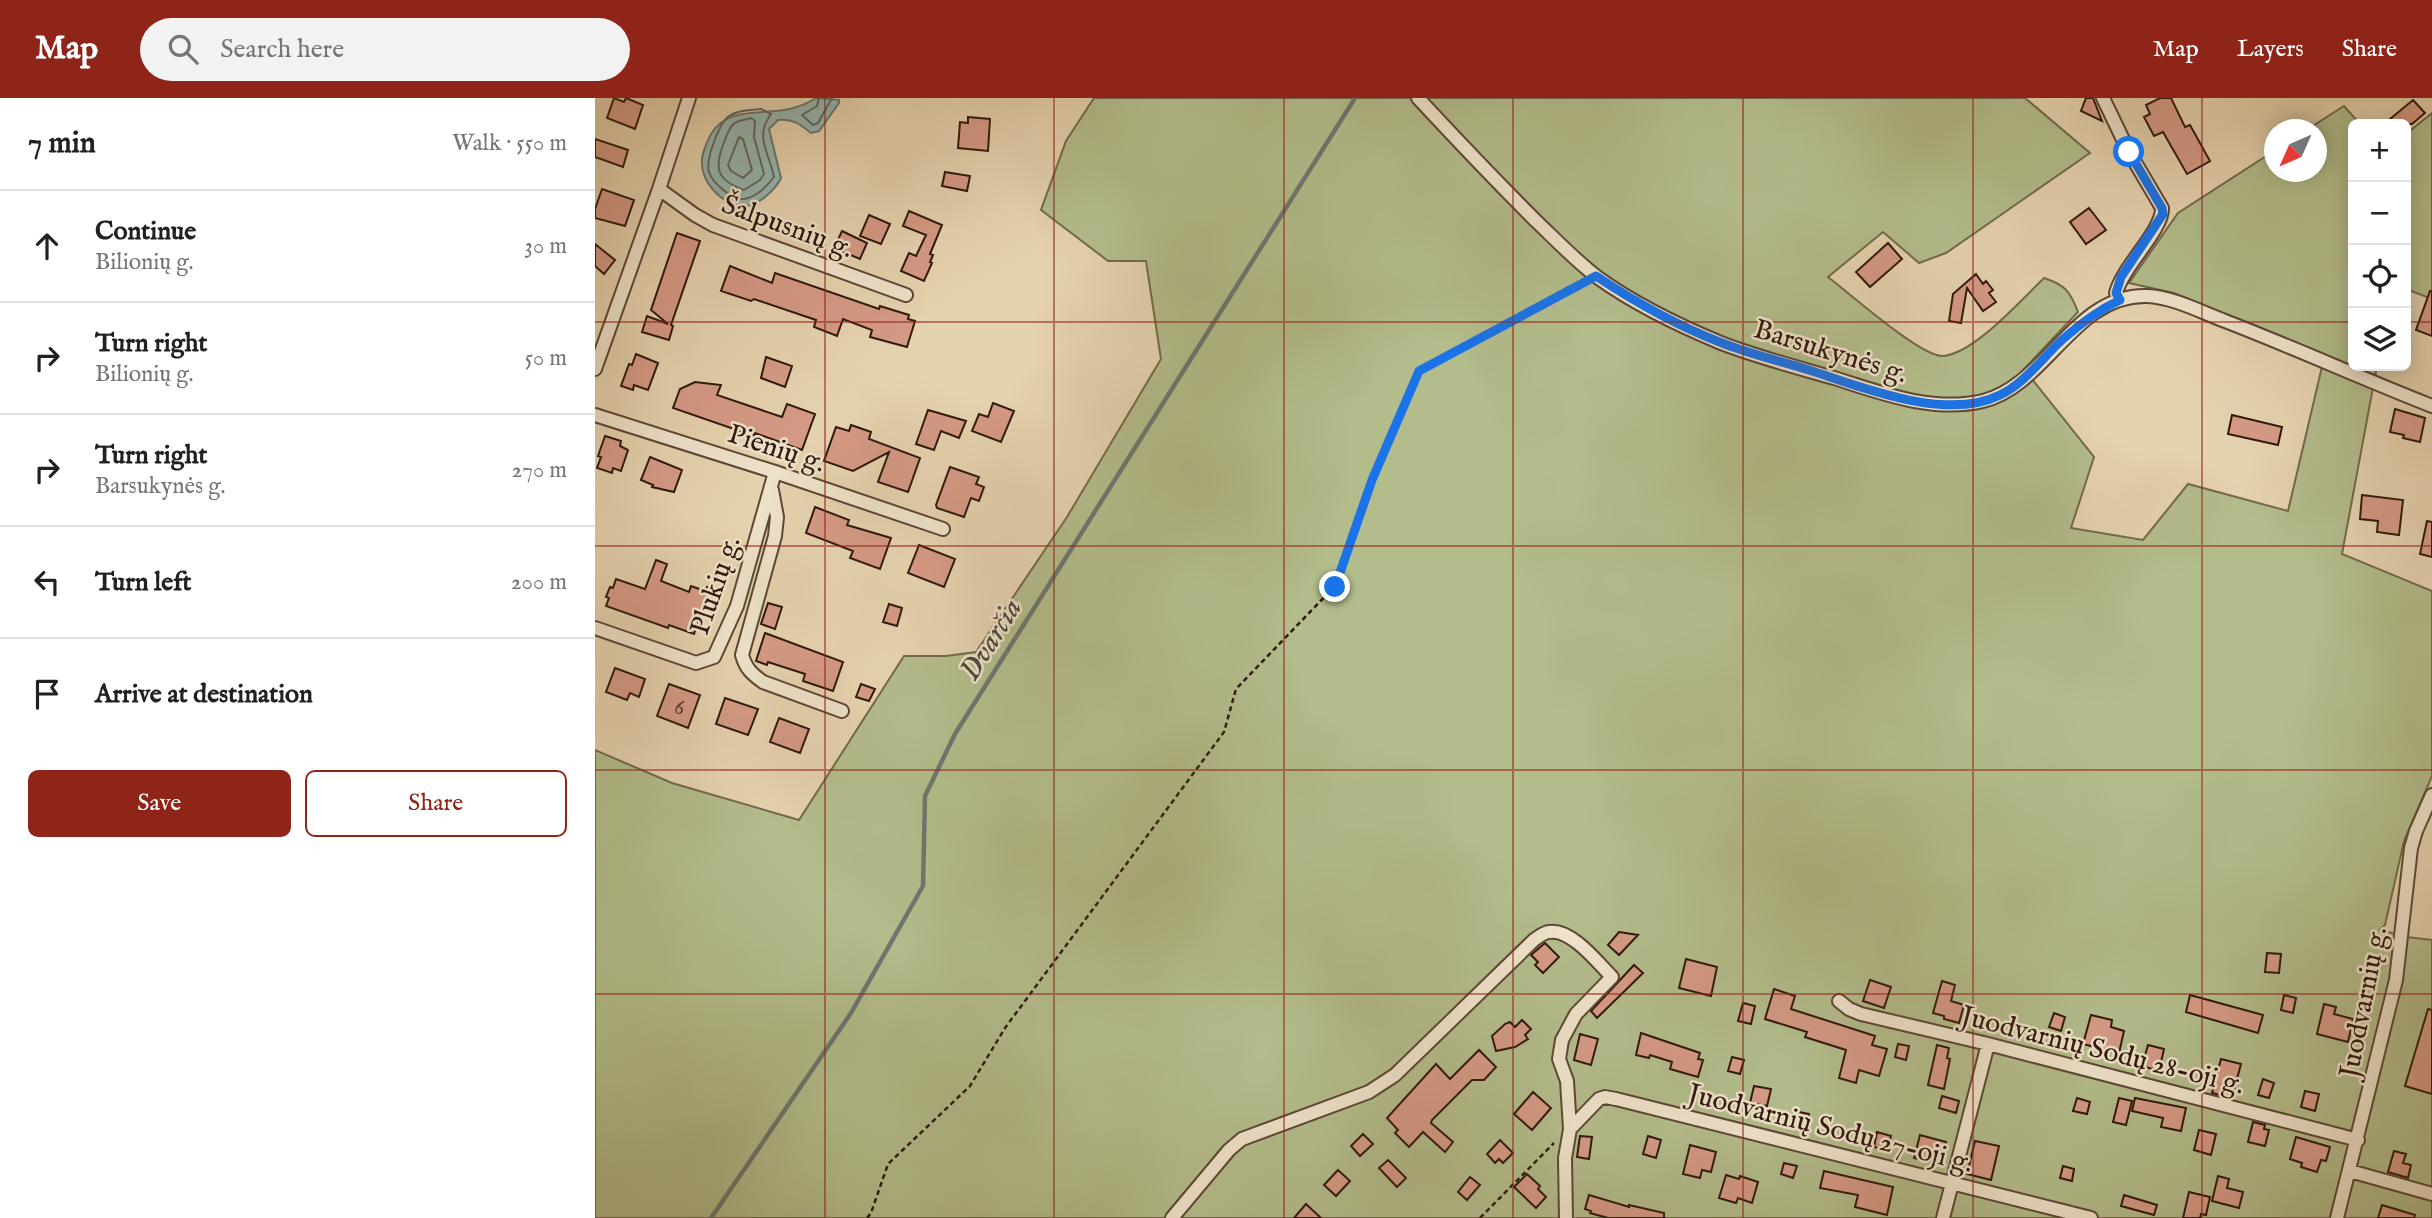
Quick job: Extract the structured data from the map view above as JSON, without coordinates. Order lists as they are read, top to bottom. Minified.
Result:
{"streets":{"street":["Šalpusnių g.","Barsukynės g.","Pienių g.","Plukių g.","Juodvarnių g.","Juodvarnių Sodų 28-oji g.","Juodvarnių Sodų 27-oji g."]},"crossings":[["Pienių g.","Plukių g."],["Juodvarnių g.","Juodvarnių Sodų 28-oji g."]],"water":["Dvarčia"],"house_numbers":["6"],"north":"bottom left","page":{"header":"Map","search":"Search here","nav":["Map","Layers","Share"],"heading":["7 min","Walk · 550 m"],"map_buttons":["+","−"],"list":[["Continue","Bilionių g.","30 m"],["Turn right","Bilionių g.","50 m"],["Turn right","Barsukynės g.","270 m"],["Turn left","200 m"],"Arrive at destination"],"buttons":["Save","Share"]}}
